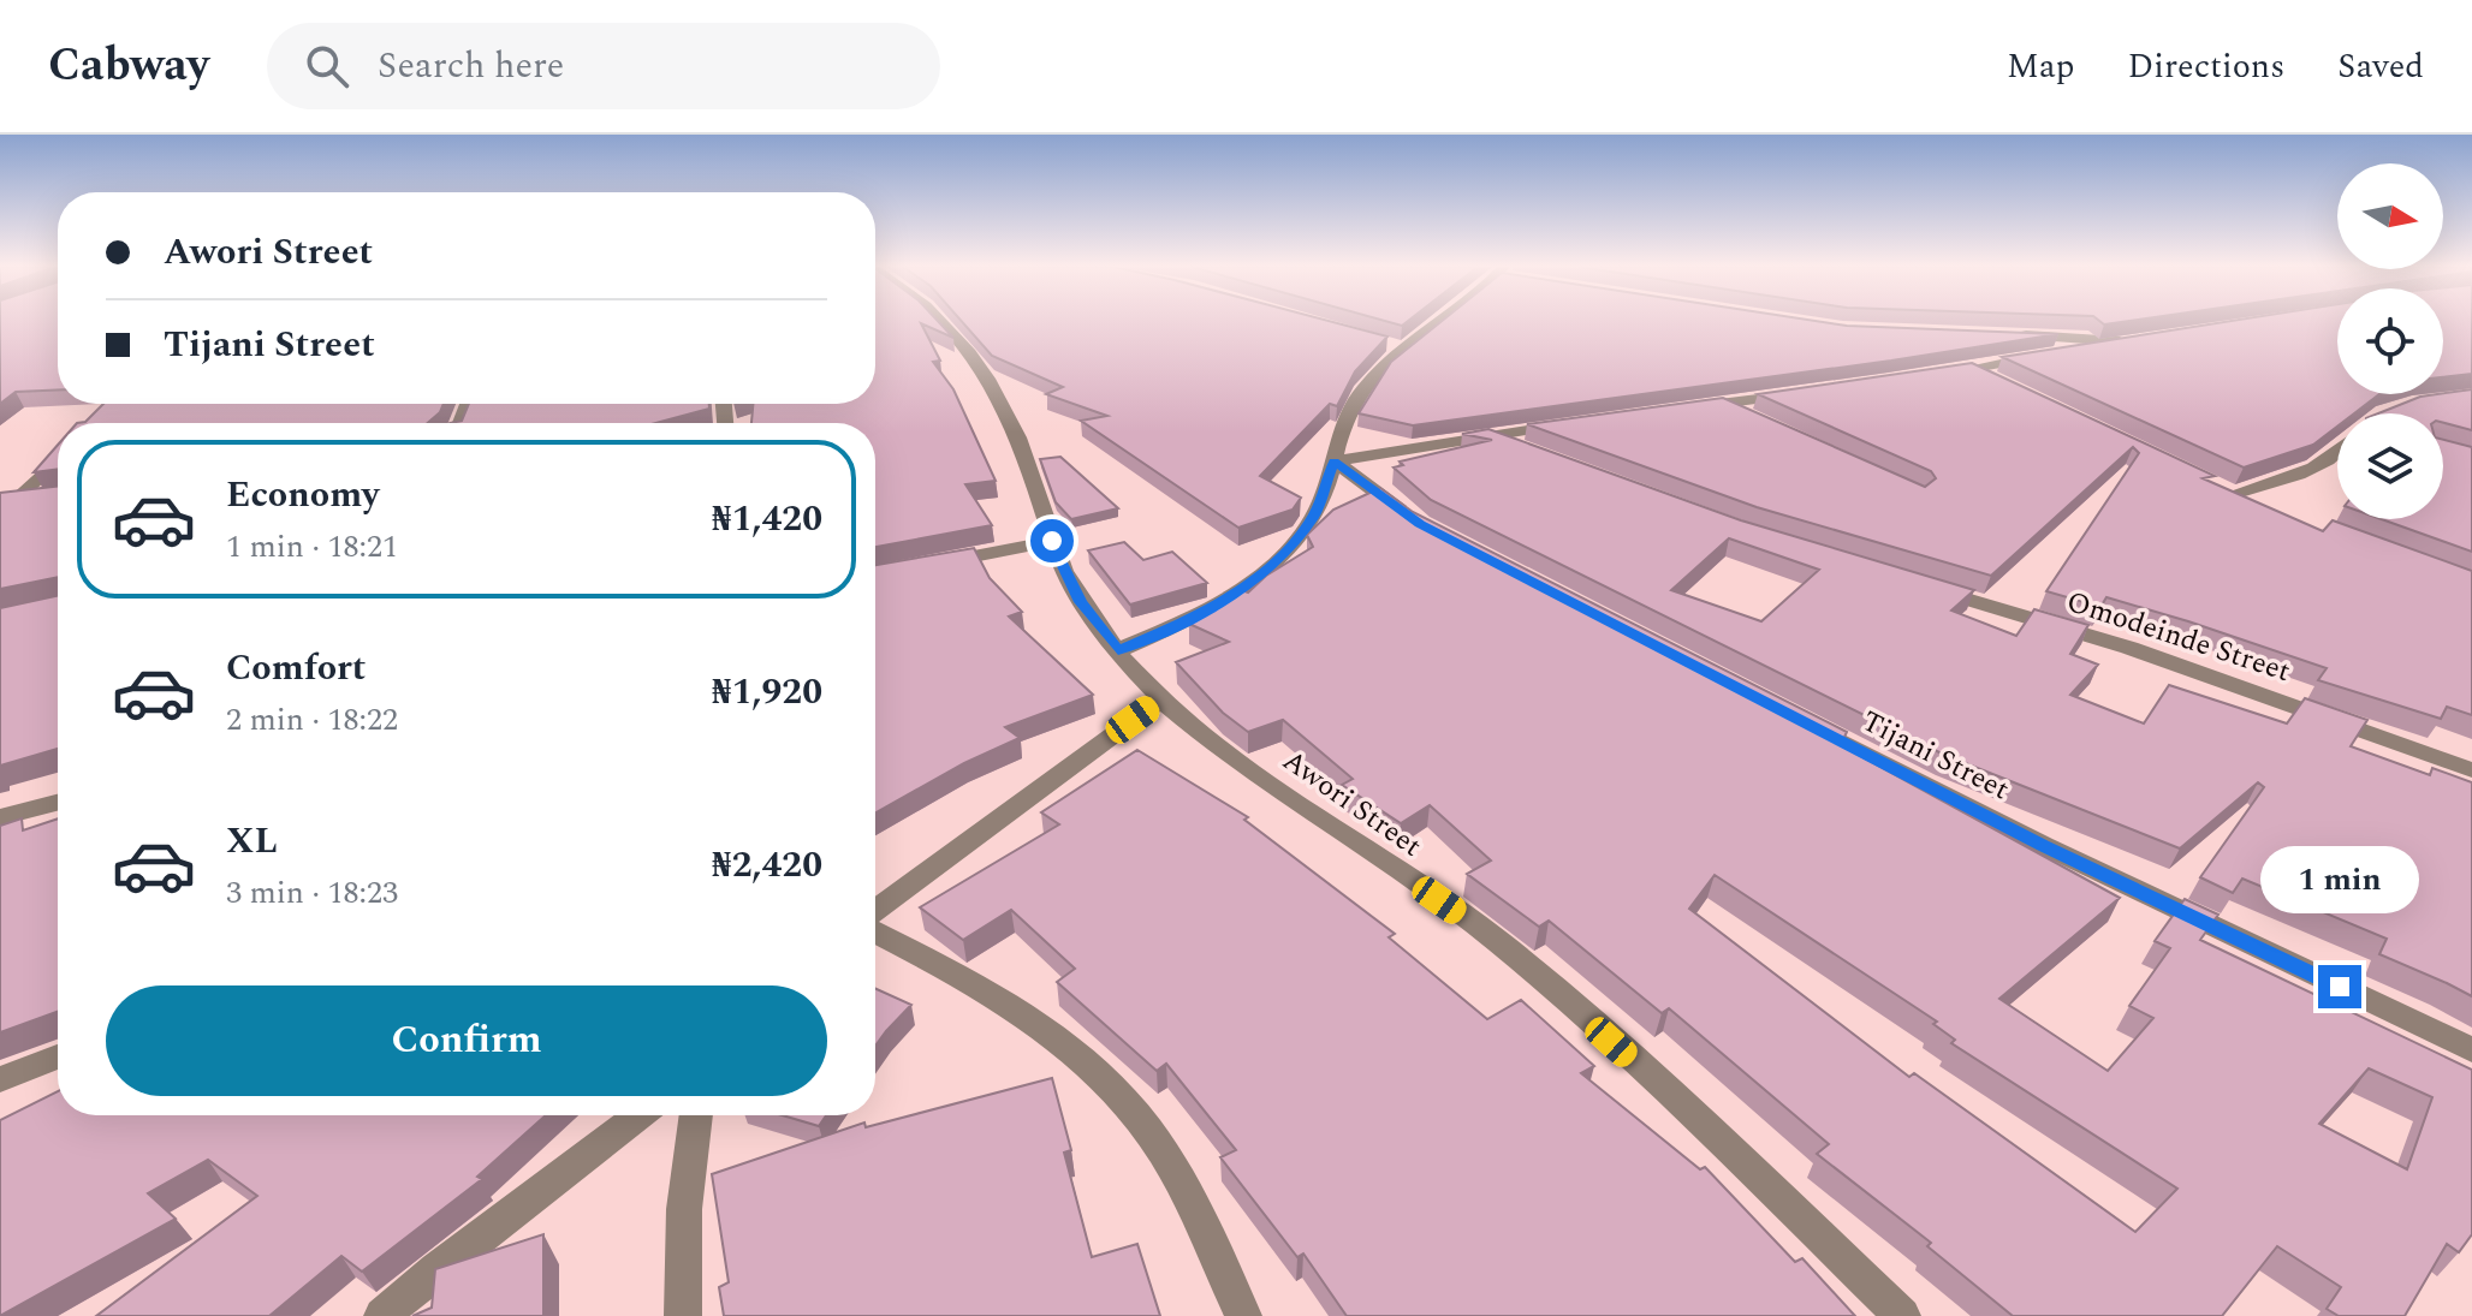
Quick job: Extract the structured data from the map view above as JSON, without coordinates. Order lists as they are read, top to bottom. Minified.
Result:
{"streets":{"street":["Omodeinde Street","Tijani Street","Awori Street"]},"north":"right","page":{"header":"Cabway","search":"Search here","nav":["Map","Directions","Saved"],"banner":["Awori Street","Tijani Street"],"list":[{"name":"Economy","note":"1 min · 18:21","value":"₦1,420"},{"name":"Comfort","note":"2 min · 18:22","value":"₦1,920"},{"name":"XL","note":"3 min · 18:23","value":"₦2,420"}],"bubble":"1 min","buttons":"Confirm"}}
